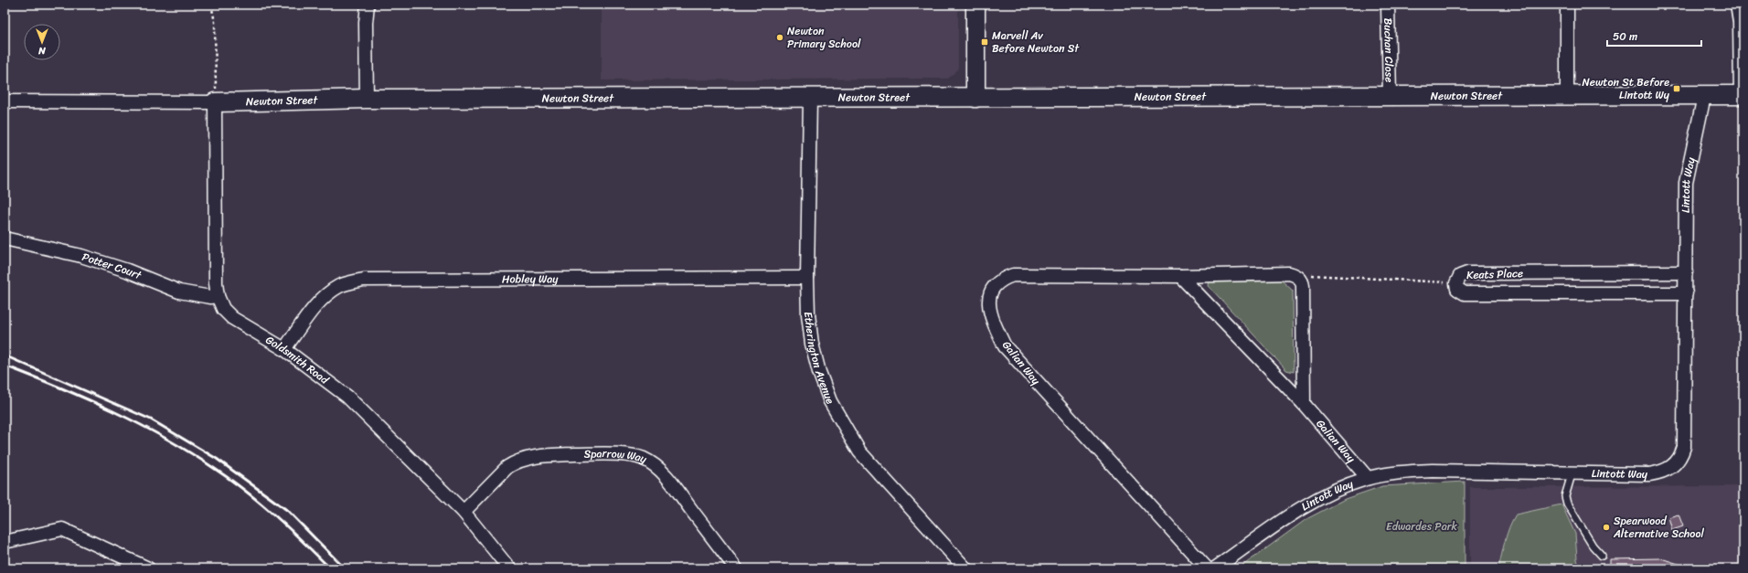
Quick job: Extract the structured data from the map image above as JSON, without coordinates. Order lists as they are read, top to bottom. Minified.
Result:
{"streets":{"street":["Buchan Close","Newton Street","Lintott Way","Potter Court","Keats Place","Hobley Way","Etherington Avenue","Goldsmith Road","Galian Way","Sparrow Way"]},"crossings":[["Buchan Close","Newton Street"],["Newton Street","Lintott Way"],["Newton Street","Etherington Avenue"],["Newton Street","Goldsmith Road"],["Lintott Way","Keats Place"],["Lintott Way","Galian Way"],["Potter Court","Goldsmith Road"],["Hobley Way","Etherington Avenue"],["Hobley Way","Goldsmith Road"],["Goldsmith Road","Sparrow Way"]],"parks":["Edwardes Park"],"places":{"other":["Newton Primary School","Spearwood Alternative School"],"transit":["Marvell Av Before Newton St","Newton St Before Lintott Wy"]},"scale_bar":"50 m","north":"bottom"}
